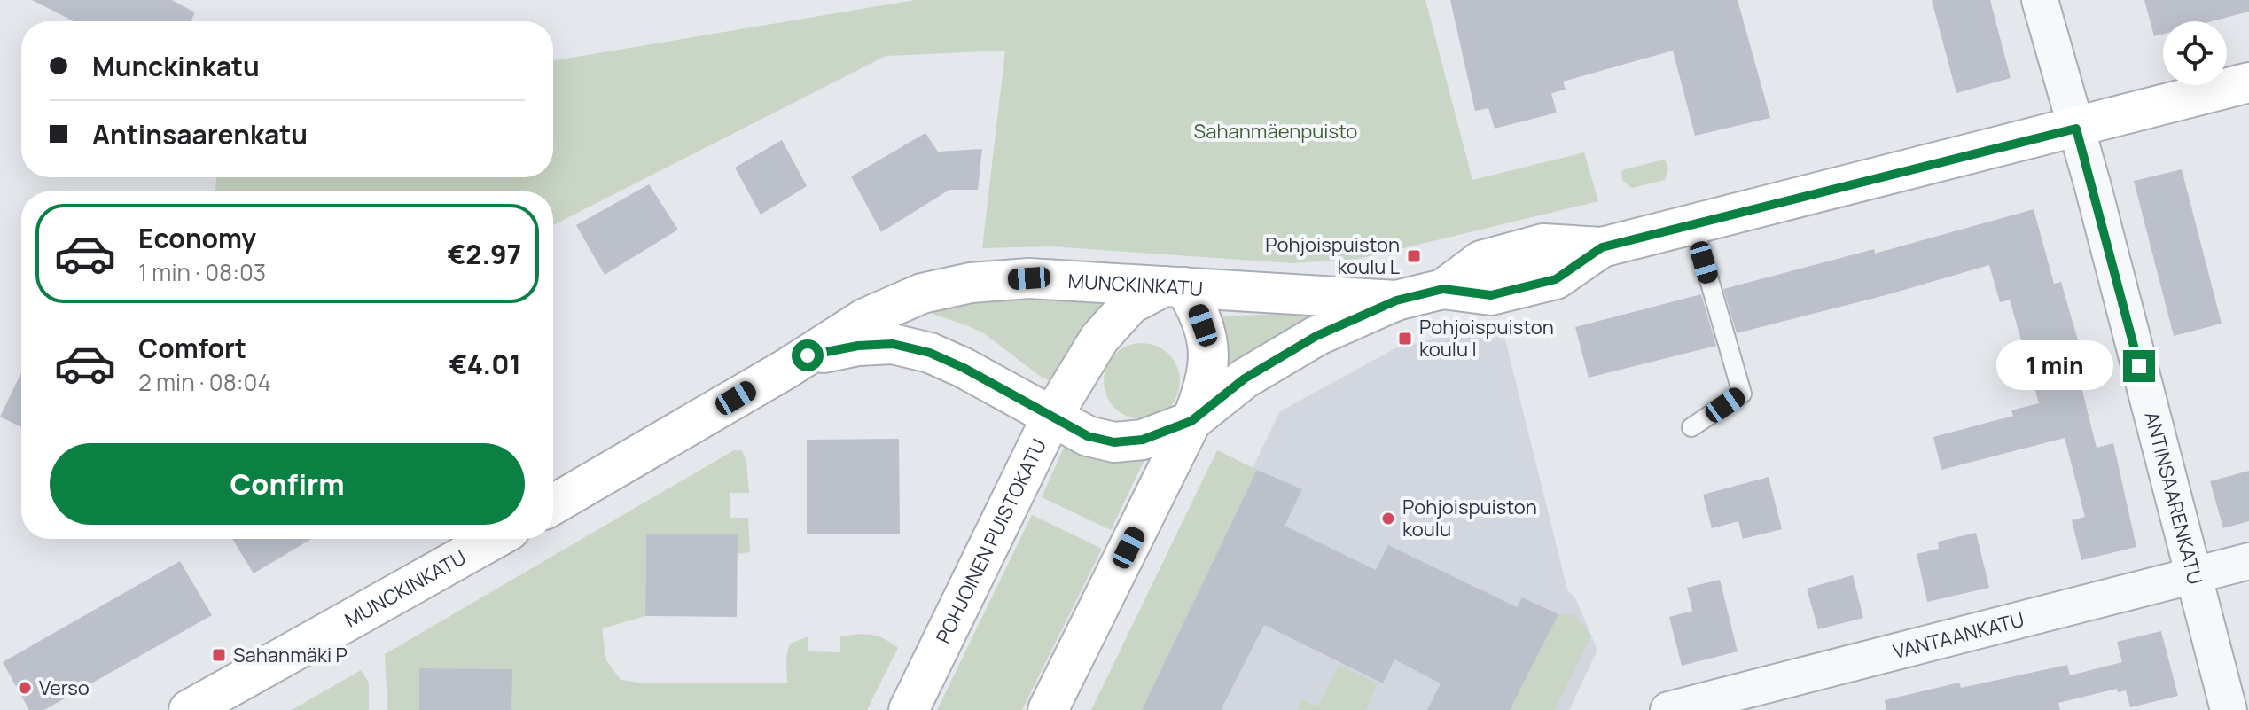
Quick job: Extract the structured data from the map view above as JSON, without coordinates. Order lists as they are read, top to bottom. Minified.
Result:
{"streets":{"main road":["MUNCKINKATU","POHJOINEN PUISTOKATU"],"street":["ANTINSAARENKATU","VANTAANKATU"]},"crossings":[["MUNCKINKATU","ANTINSAARENKATU"],["MUNCKINKATU","POHJOINEN PUISTOKATU"],["ANTINSAARENKATU","VANTAANKATU"]],"parks":["Sahanmäenpuisto"],"places":{"transit":["Pohjoispuiston koulu L","Pohjoispuiston koulu I","Sahanmäki P"],"other":["Pohjoispuiston koulu","Verso"]},"page":{"banner":["Munckinkatu","Antinsaarenkatu"],"list":[{"name":"Economy","note":"1 min · 08:03","value":"€2.97"},{"name":"Comfort","note":"2 min · 08:04","value":"€4.01"}],"bubble":"1 min","buttons":"Confirm"}}
